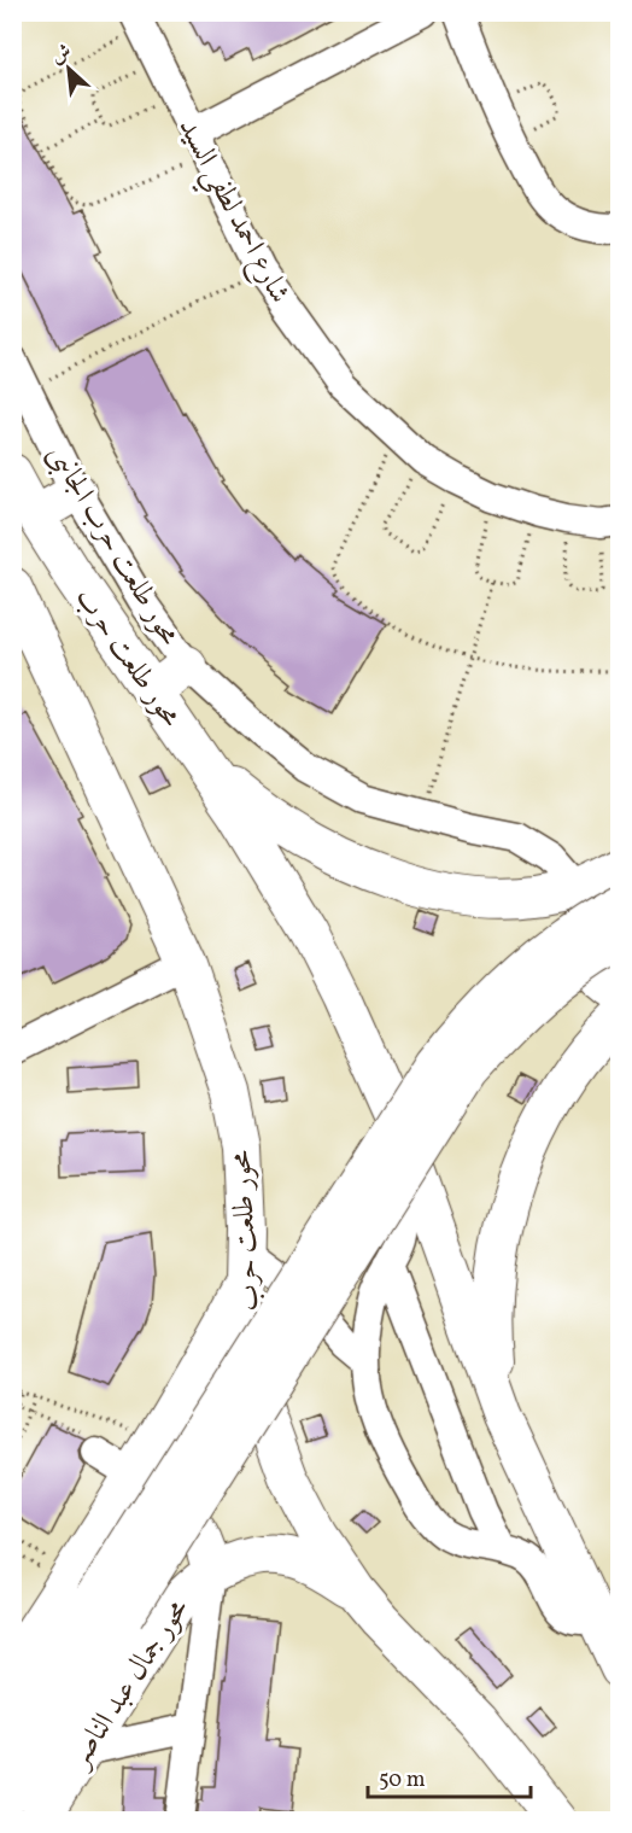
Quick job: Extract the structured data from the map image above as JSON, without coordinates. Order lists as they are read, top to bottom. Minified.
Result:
{"streets":{"main road":["محور طلعت حرب","محور جمال عبد الناصر"],"street":["شارع احمد لطفي السيد","محور طلعت حرب الجانبى"]},"crossings":[["محور طلعت حرب","محور جمال عبد الناصر"]],"scale_bar":"50 m","north":"top left"}
